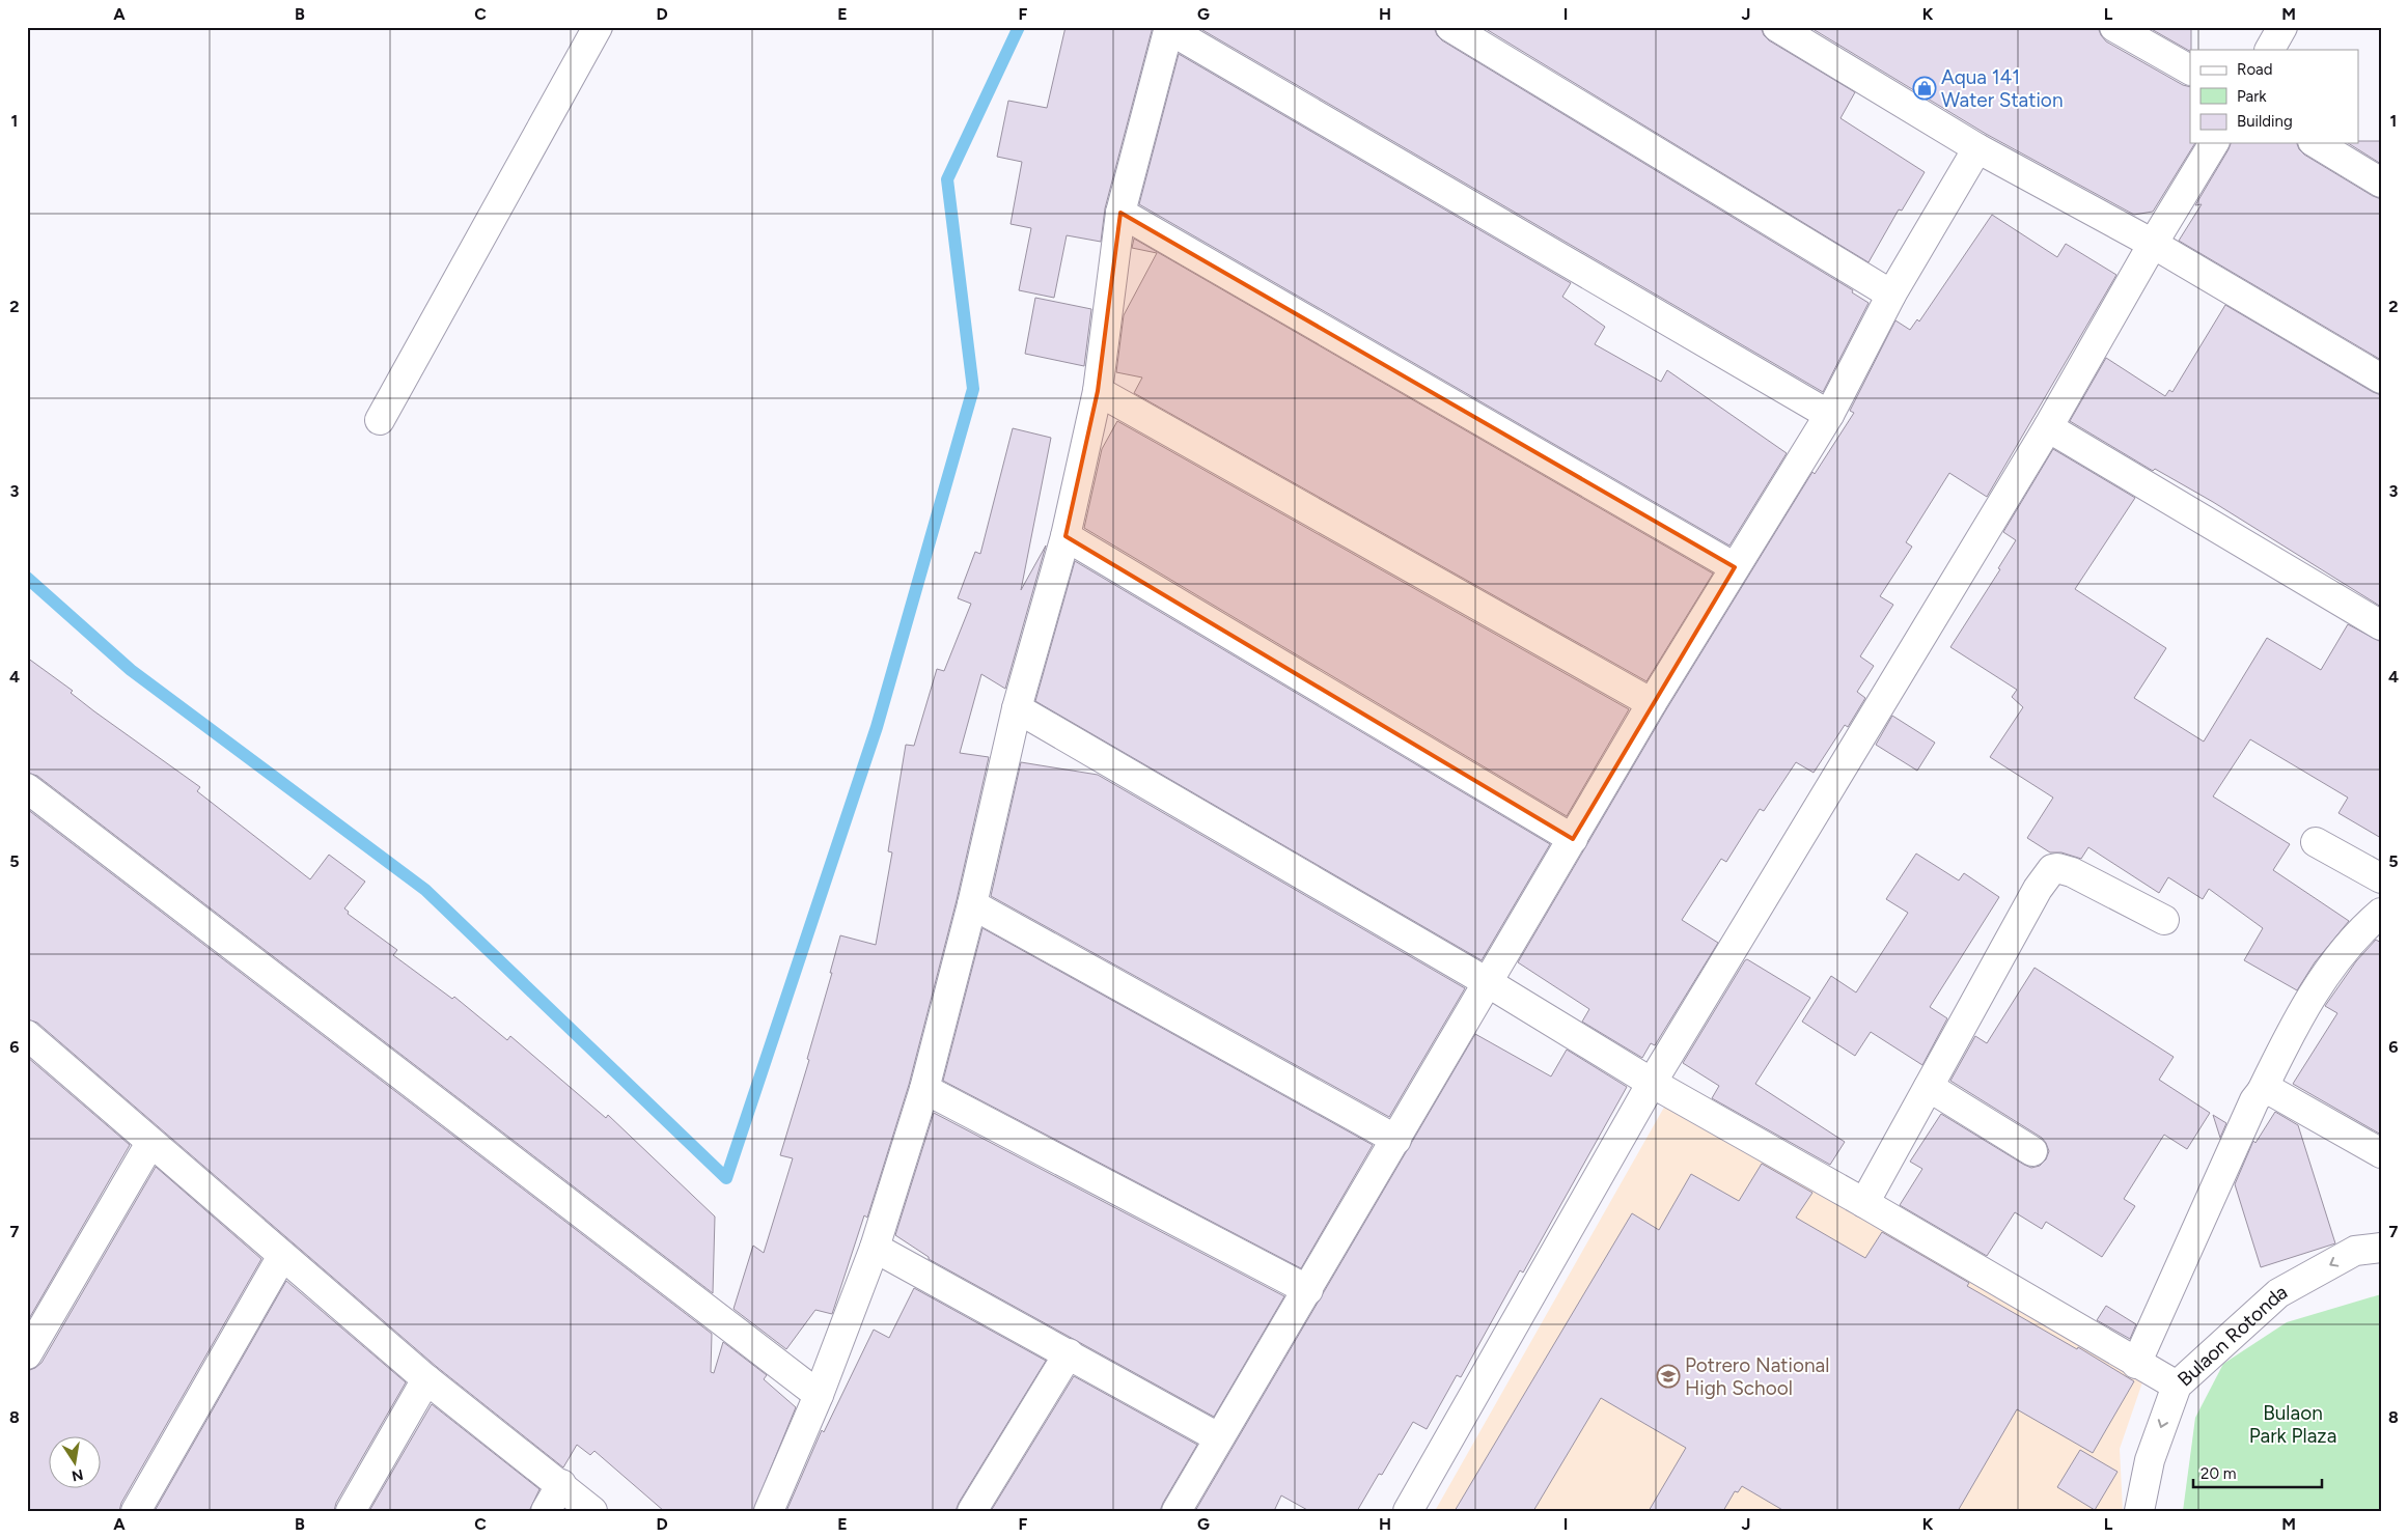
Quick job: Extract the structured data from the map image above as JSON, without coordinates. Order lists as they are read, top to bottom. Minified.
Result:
{"streets":{"street":["Bulaon Rotonda"]},"parks":["Bulaon Park Plaza"],"places":{"shop":["Aqua 141 Water Station"],"school or university":["Potrero National High School"]},"legend":["Road","Park","Building"],"scale_bar":"20 m","north":"bottom","grid":{"columns":["A","B","C","D","E","F","G","H","I","J","K","L","M"],"rows":["1","2","3","4","5","6","7","8"]}}
